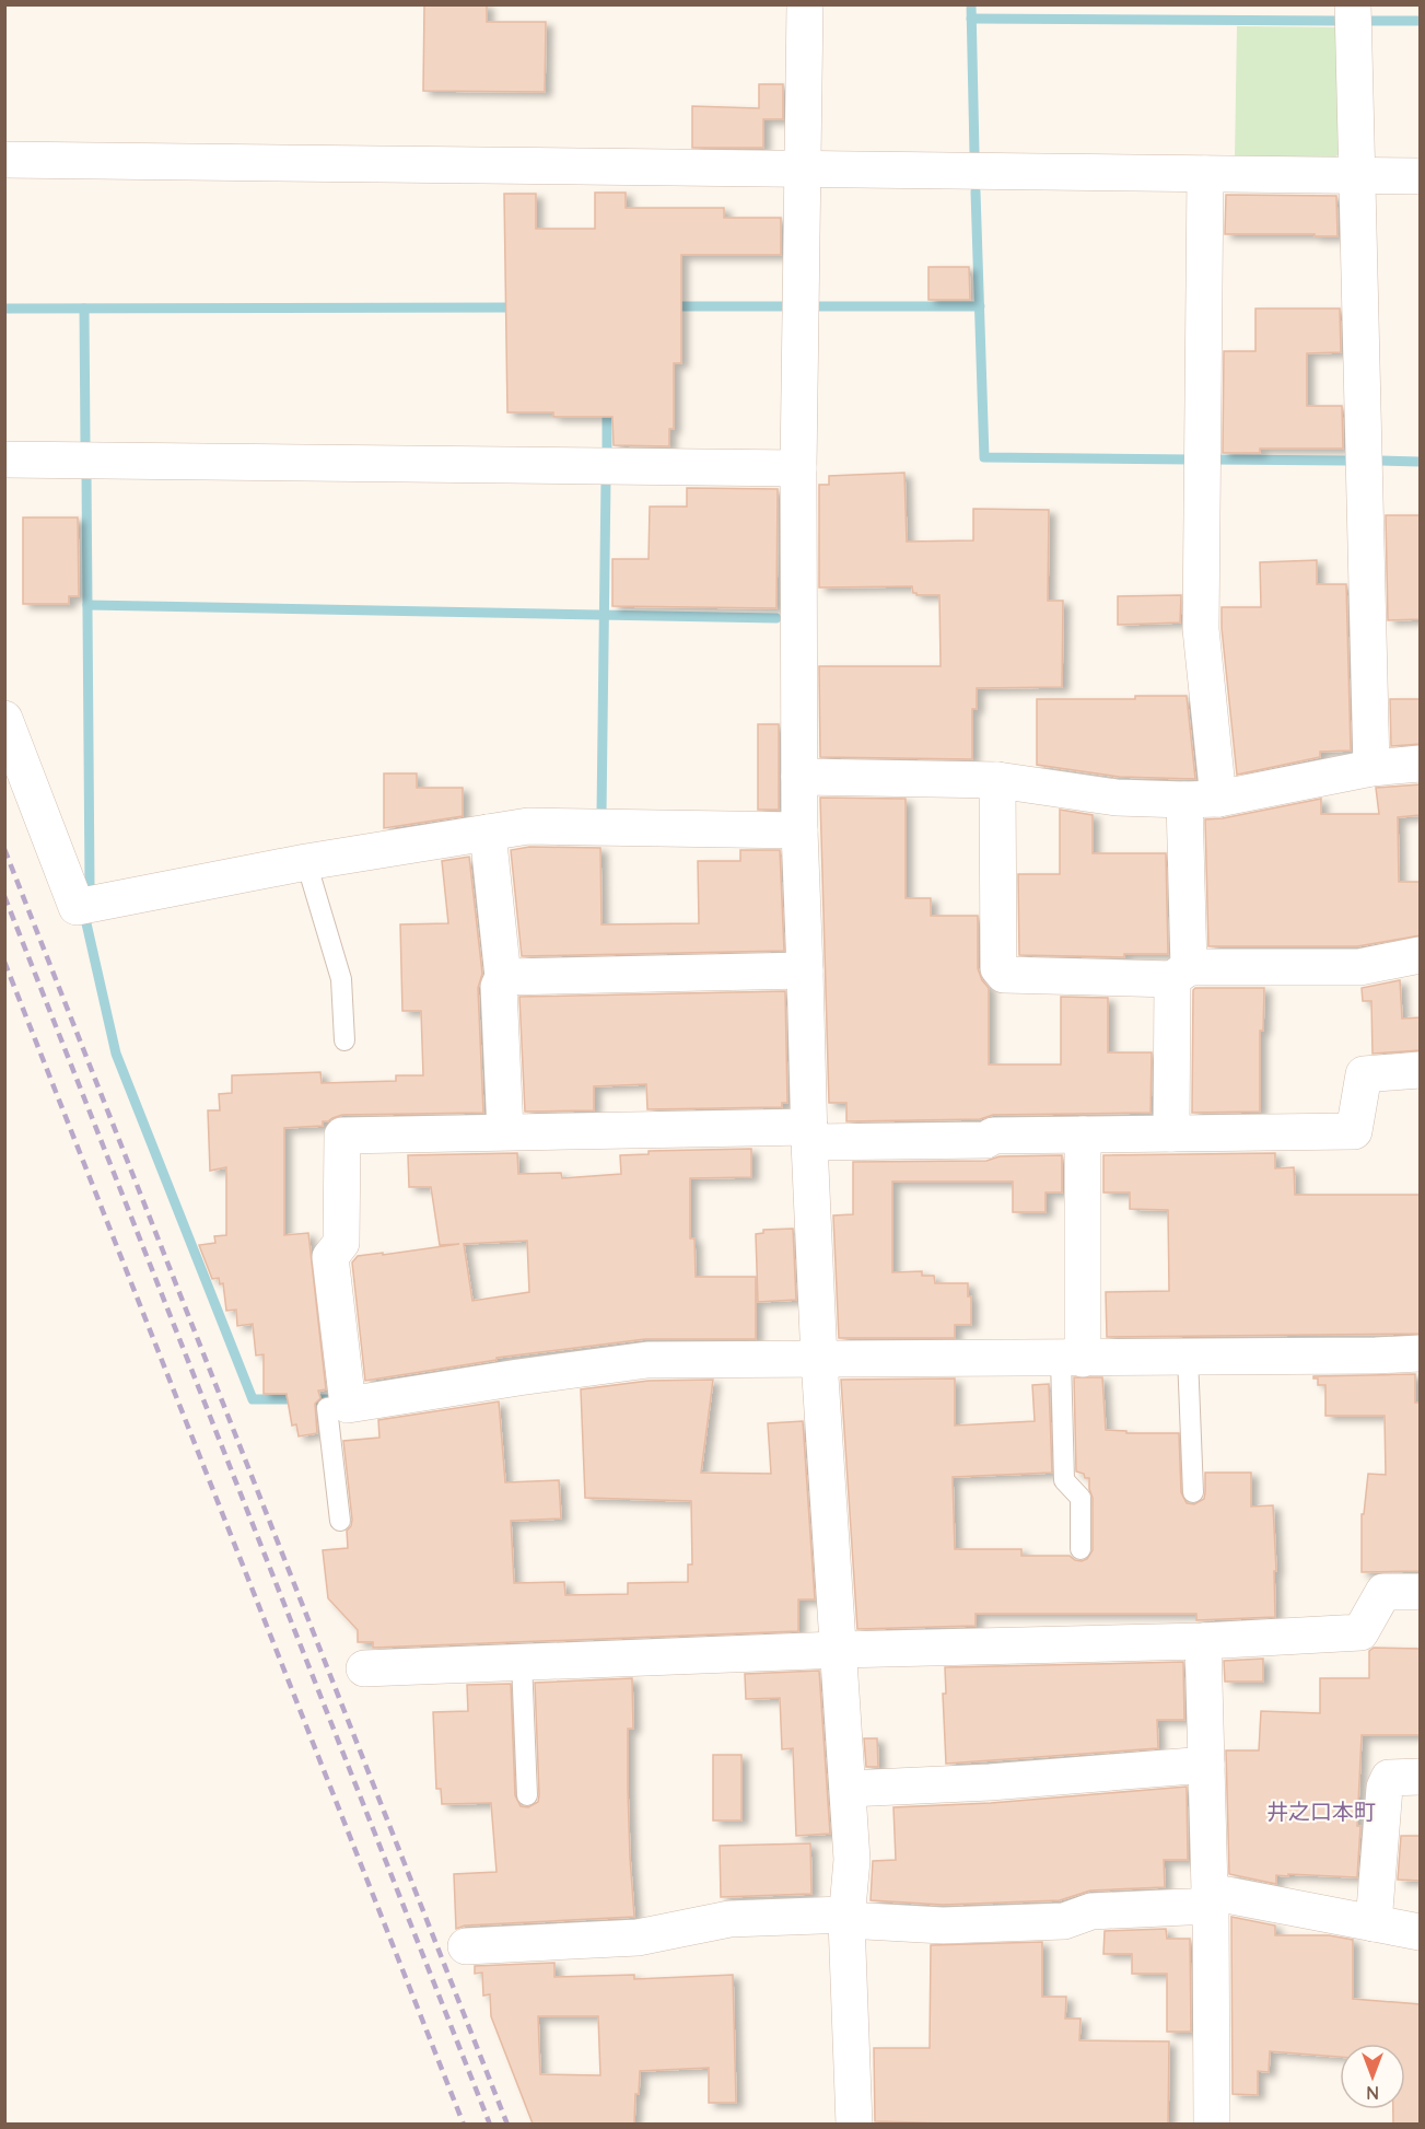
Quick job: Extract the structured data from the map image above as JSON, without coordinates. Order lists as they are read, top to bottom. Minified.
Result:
{"districts":["井之口本町"],"north":"bottom"}
